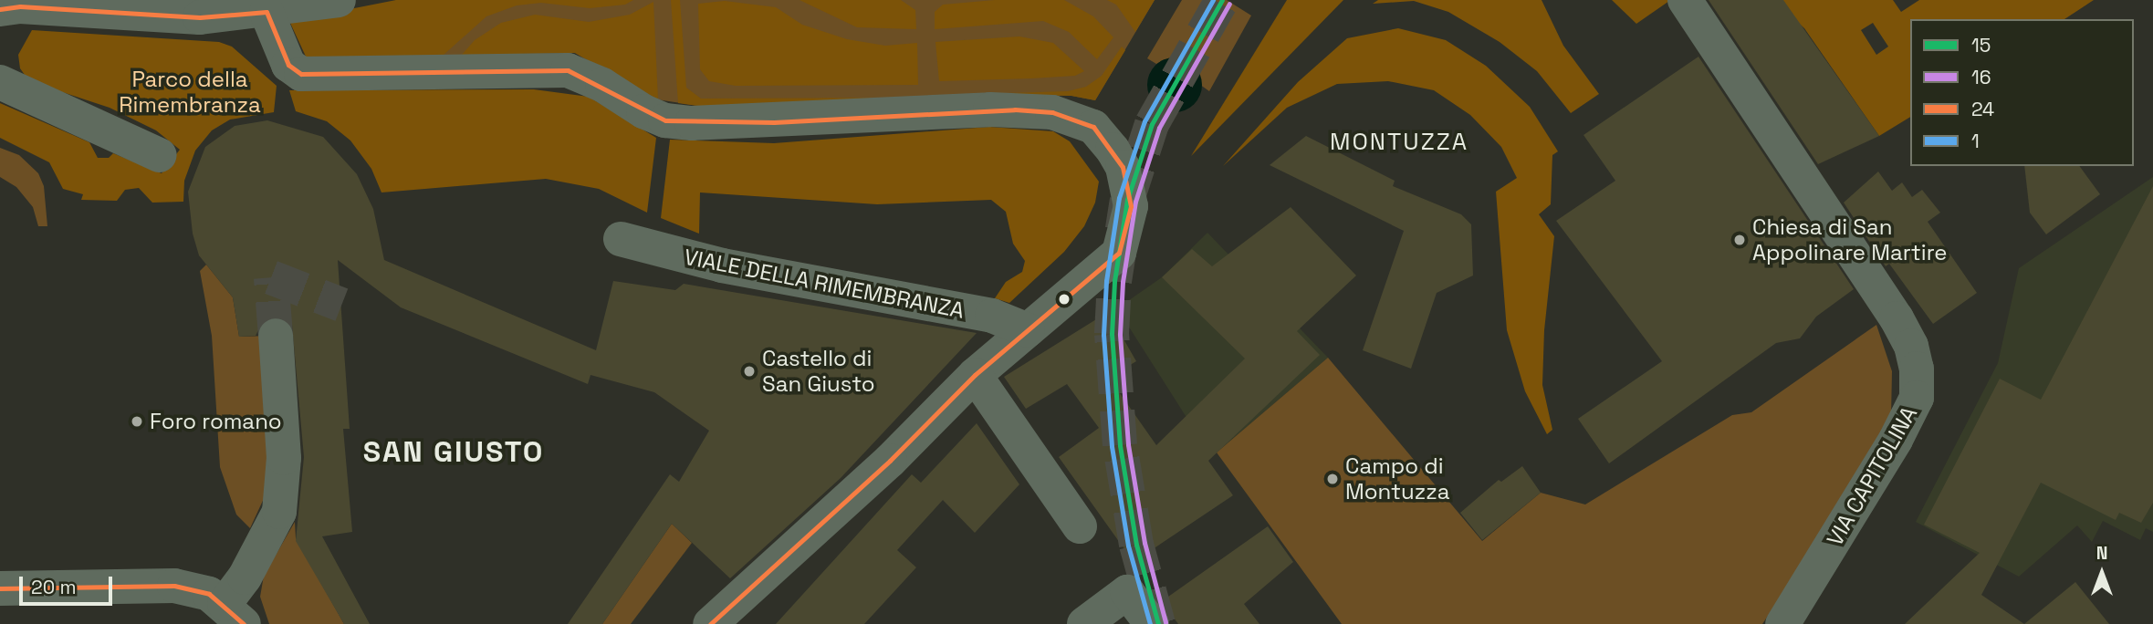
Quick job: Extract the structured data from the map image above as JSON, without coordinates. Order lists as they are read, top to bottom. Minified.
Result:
{"streets":{"street":["VIALE DELLA RIMEMBRANZA","VIA CAPITOLINA"]},"districts":["MONTUZZA","SAN GIUSTO"],"parks":["Parco della Rimembranza"],"places":["Chiesa di San Appolinare Martire","Castello di San Giusto","Foro romano","Campo di Montuzza"],"lines":["transit line 15","transit line 1","transit line 16","transit line 24"],"legend":["15","16","24","1"],"scale_bar":"20 m","north":"top"}
